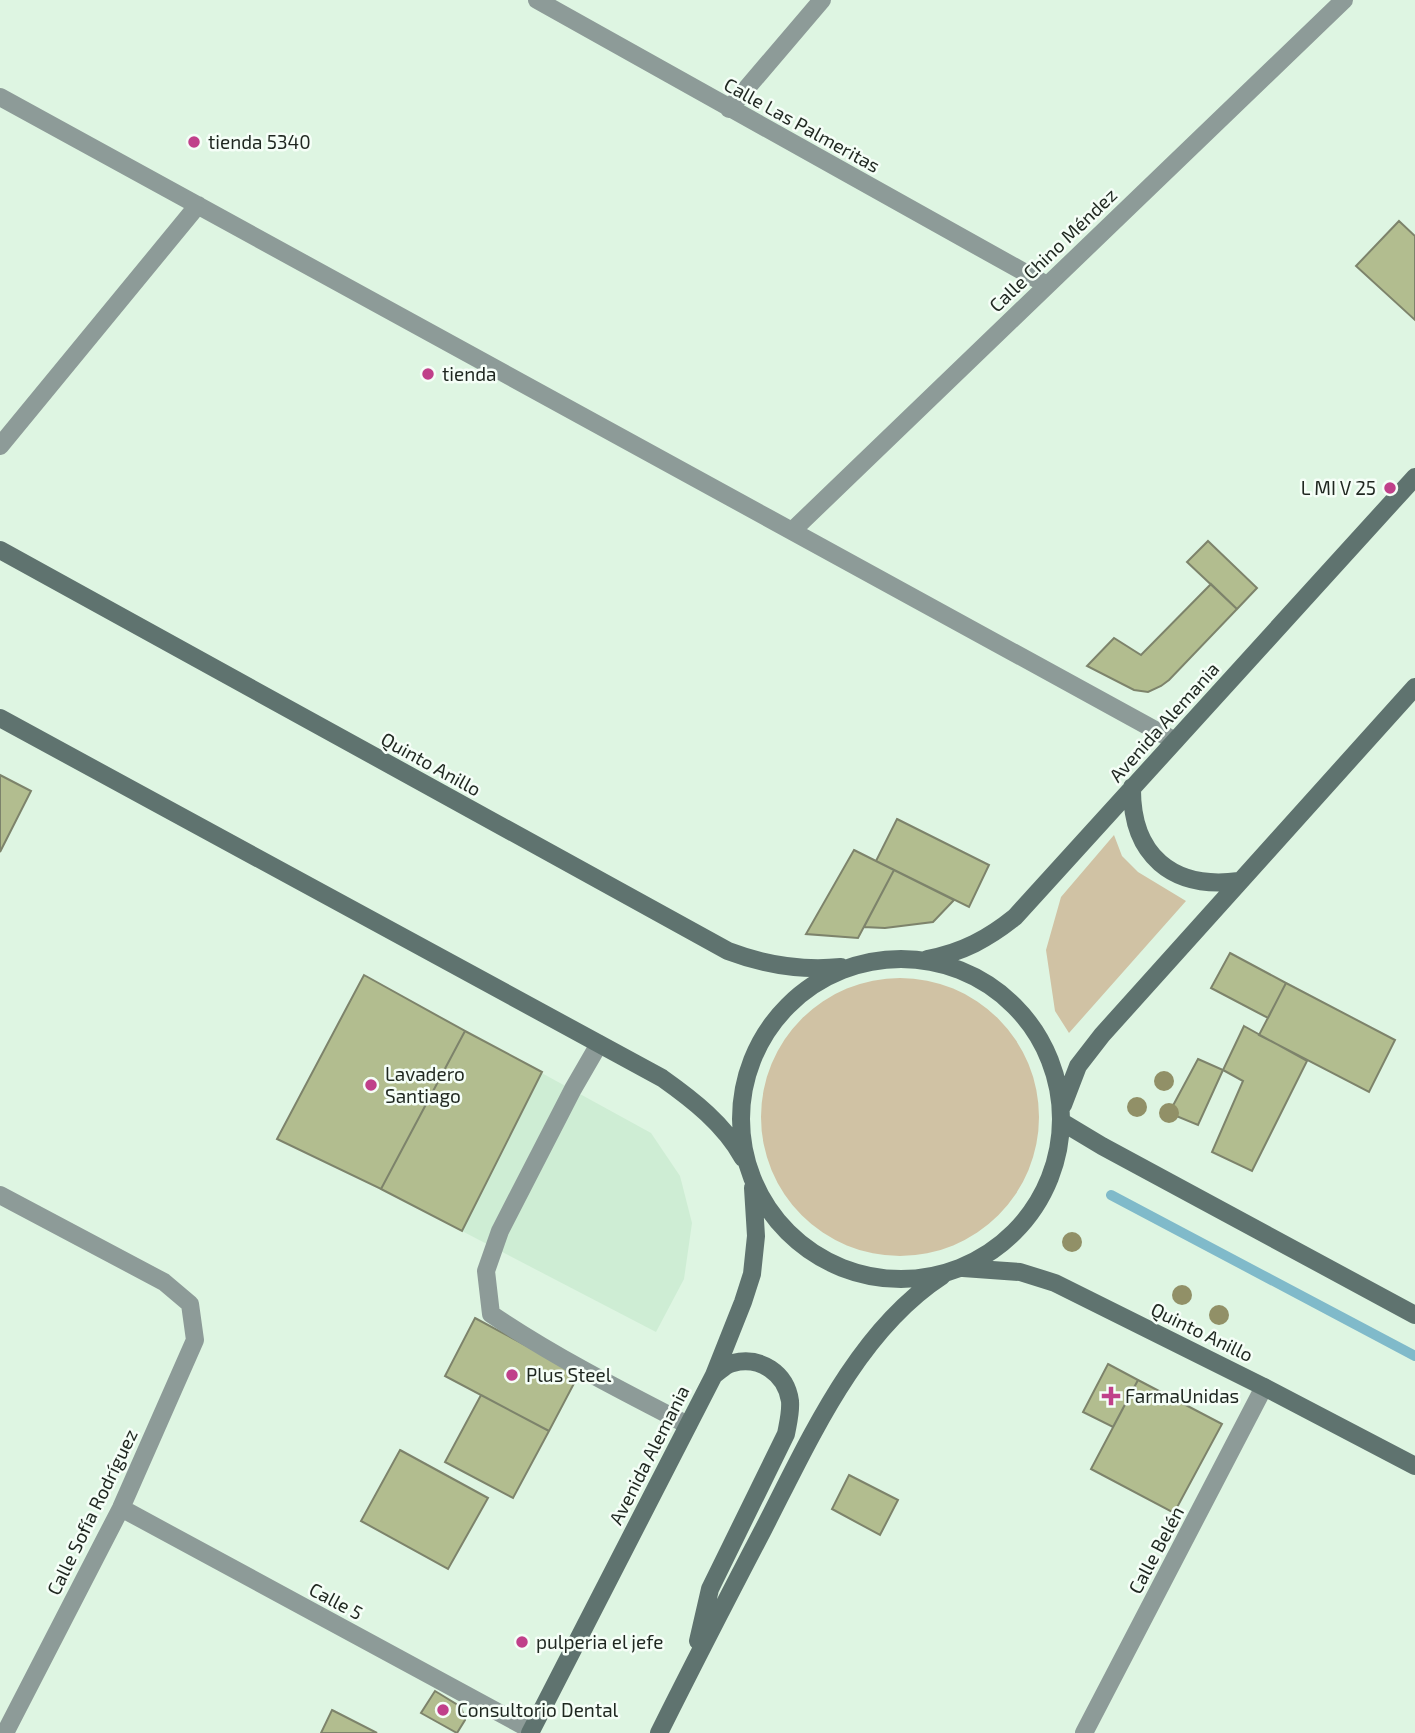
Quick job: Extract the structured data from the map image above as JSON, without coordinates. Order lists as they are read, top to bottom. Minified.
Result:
{"streets":{"main road":["Avenida Alemania","Quinto Anillo"],"street":["Calle Las Palmeritas","Calle Chino Méndez","Calle Sofía Rodríguez","Calle Belén","Calle 5"]},"crossings":[["Calle Las Palmeritas","Calle Chino Méndez"],["Avenida Alemania","Calle 5"],["Quinto Anillo","Calle Belén"],["Calle Sofía Rodríguez","Calle 5"]],"places":{"other":["tienda 5340","tienda","L MI V 25","Lavadero Santiago","Plus Steel","pulperia el jefe","Consultorio Dental"],"health":["FarmaUnidas"]}}
